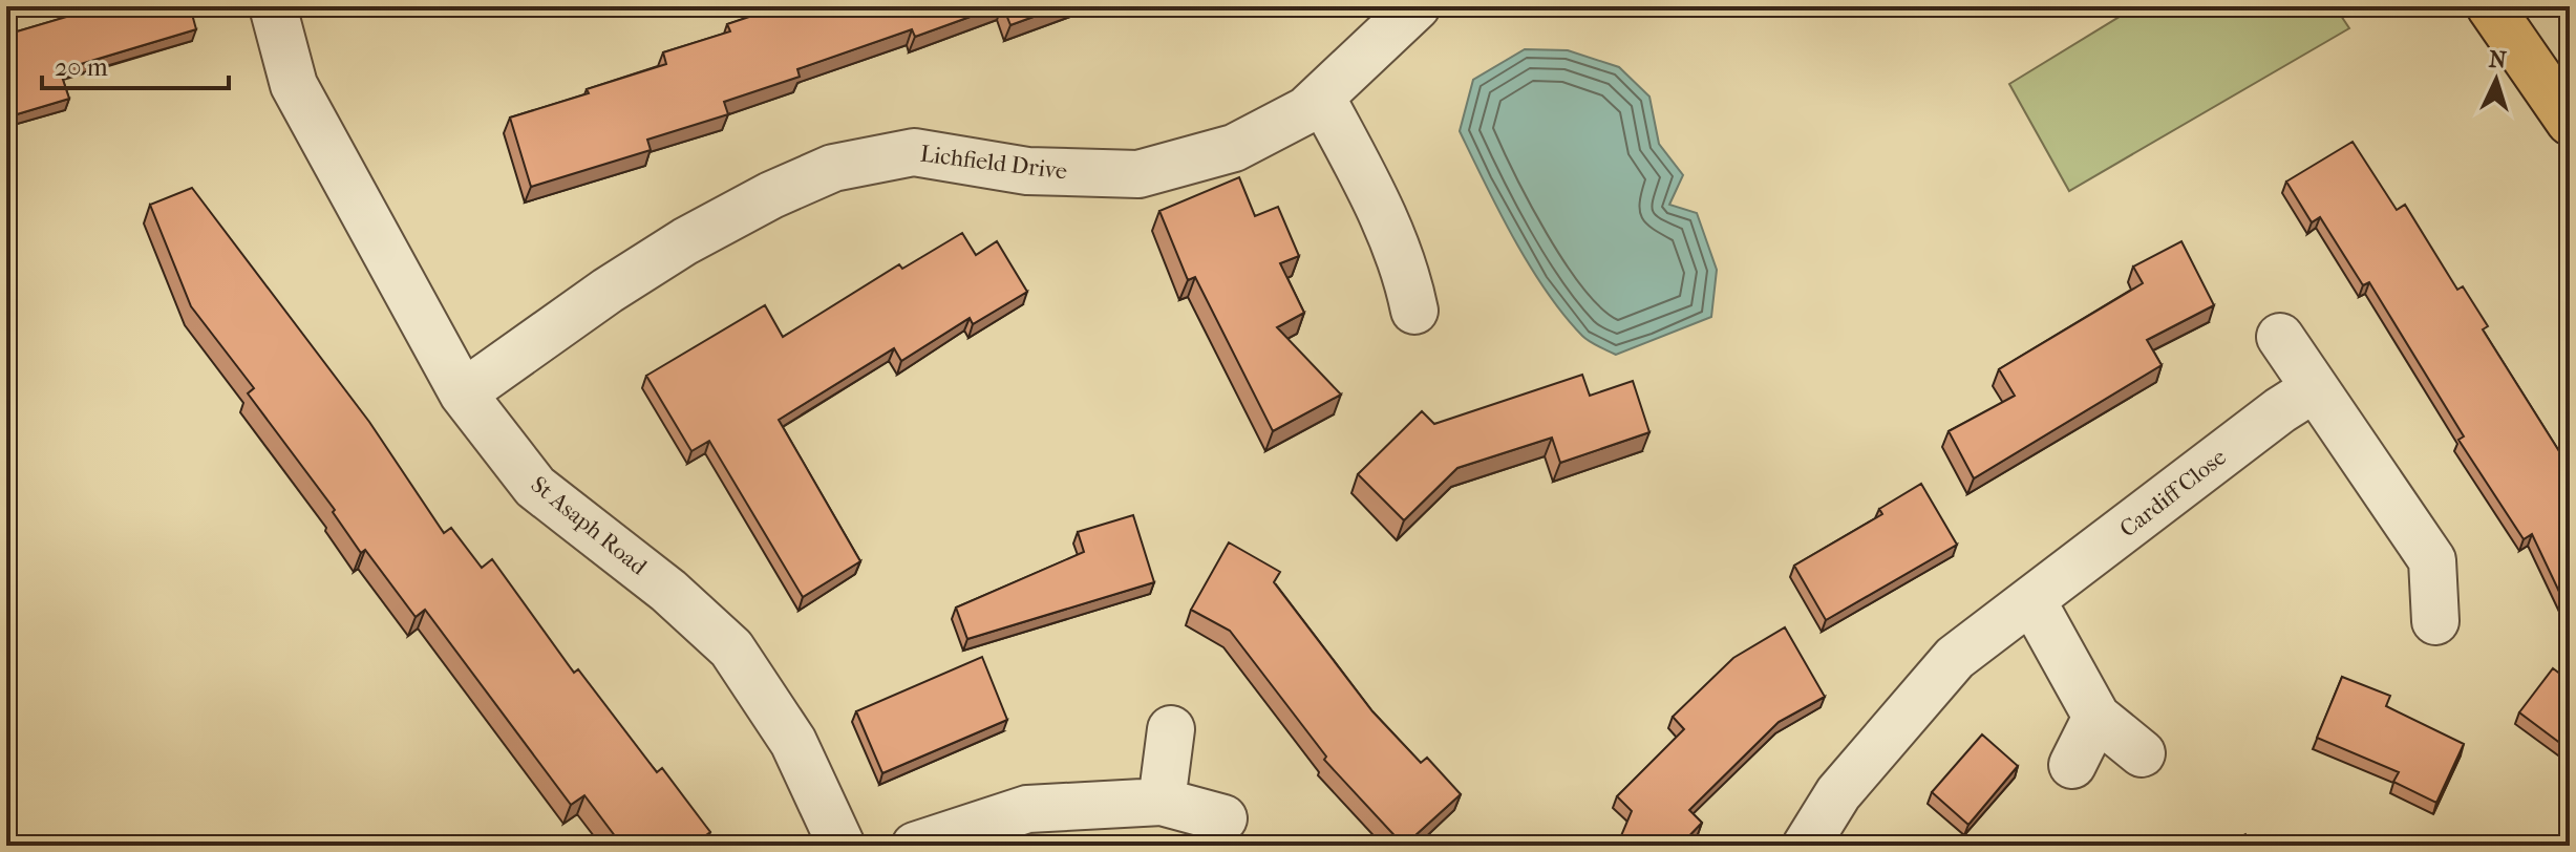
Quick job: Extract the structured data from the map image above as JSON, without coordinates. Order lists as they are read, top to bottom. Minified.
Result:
{"streets":{"street":["Lichfield Drive","Cardiff Close","St Asaph Road"]},"crossings":[["Lichfield Drive","St Asaph Road"]],"scale_bar":"20 m","north":"top"}
